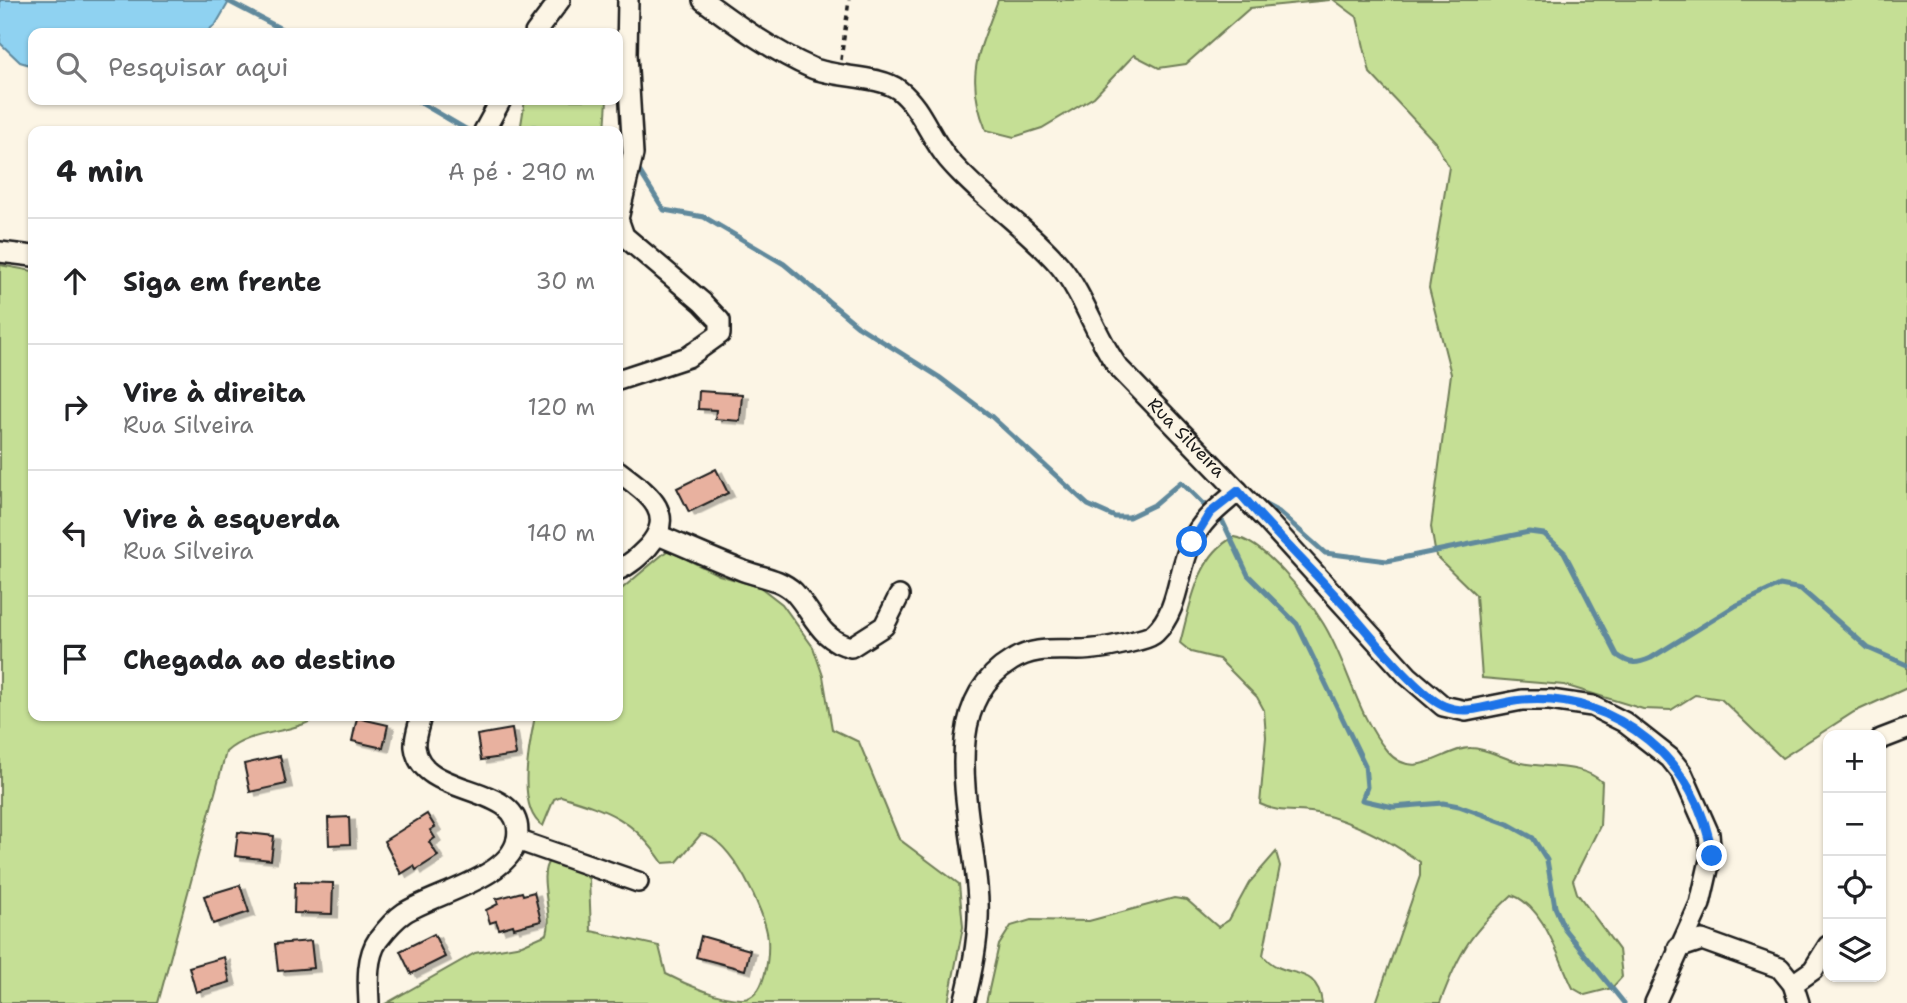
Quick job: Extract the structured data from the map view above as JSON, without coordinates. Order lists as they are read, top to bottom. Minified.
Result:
{"streets":{"street":["Rua Silveira"]},"page":{"search":"Pesquisar aqui","heading":["4 min","A pé · 290 m"],"list":[["Siga em frente","30 m"],["Vire à direita","Rua Silveira","120 m"],["Vire à esquerda","Rua Silveira","140 m"],"Chegada ao destino"],"map_buttons":["+","−"]}}
